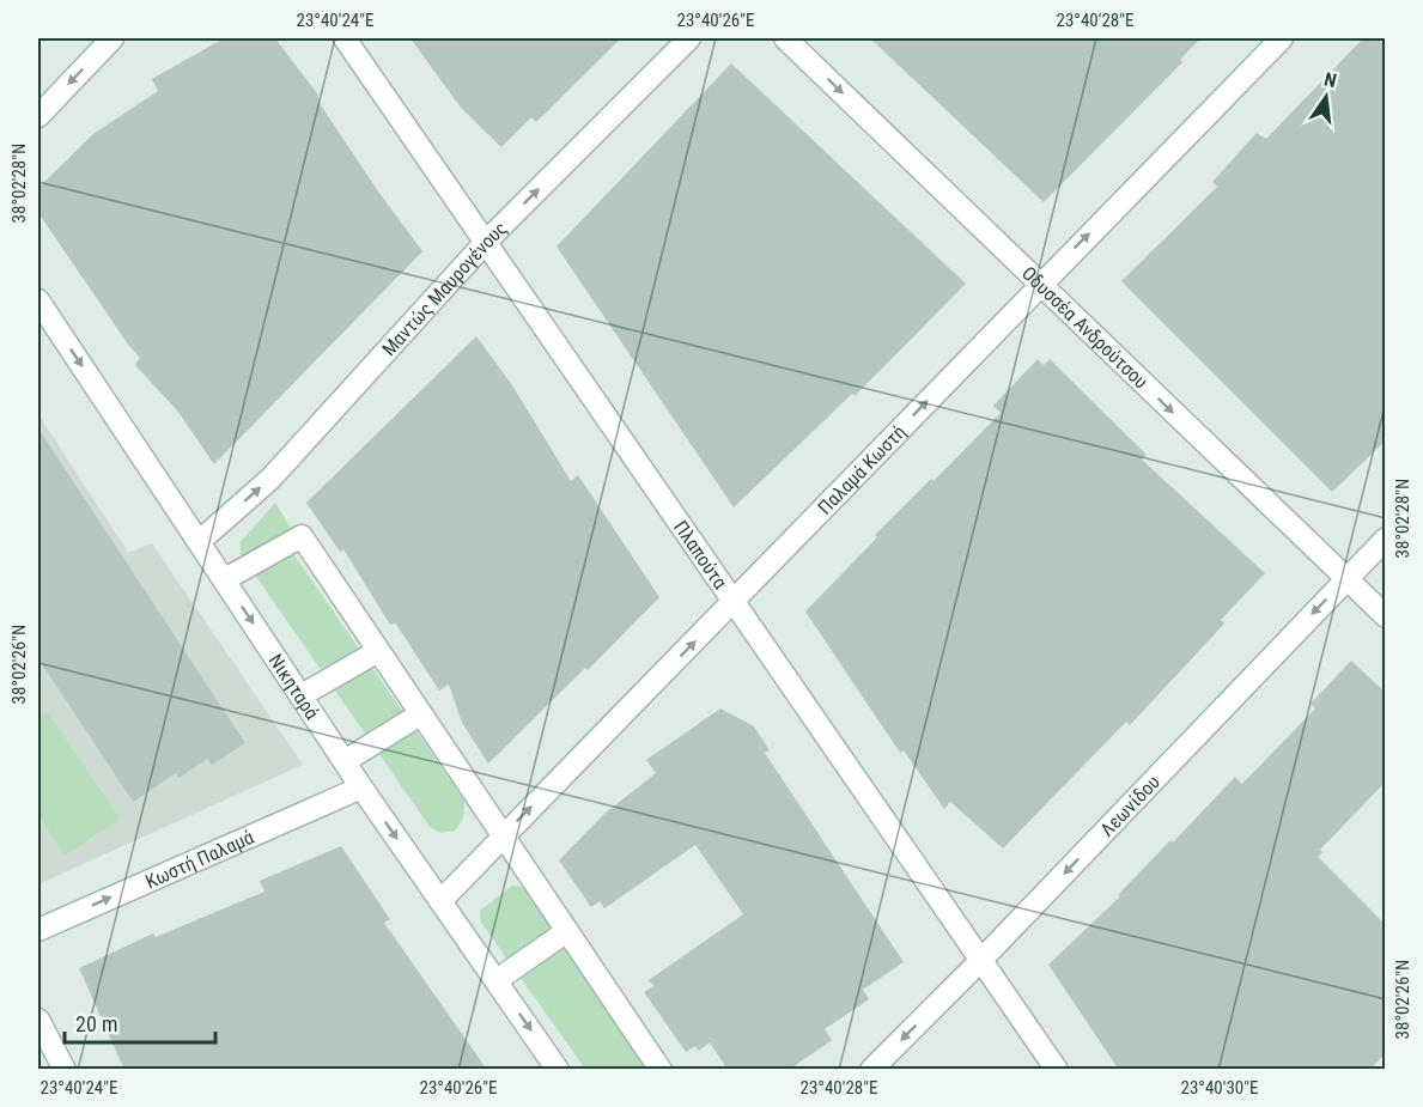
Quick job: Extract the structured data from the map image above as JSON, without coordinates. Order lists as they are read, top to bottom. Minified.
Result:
{"streets":{"street":["Μαντώς Μαυρογένους","Οδυσσέα Ανδρούτσου","Παλαμά Κωστή","Πλαπούτα","Νικηταρά","Λεωνίδου","Κωστή Παλαμά"]},"crossings":[["Μαντώς Μαυρογένους","Πλαπούτα"],["Μαντώς Μαυρογένους","Νικηταρά"],["Οδυσσέα Ανδρούτσου","Παλαμά Κωστή"],["Οδυσσέα Ανδρούτσου","Λεωνίδου"],["Παλαμά Κωστή","Πλαπούτα"],["Παλαμά Κωστή","Νικηταρά"],["Πλαπούτα","Λεωνίδου"],["Νικηταρά","Κωστή Παλαμά"]],"one_way":["Μαντώς Μαυρογένους","Οδυσσέα Ανδρούτσου","Παλαμά Κωστή","Λεωνίδου","Κωστή Παλαμά"],"scale_bar":"20 m","north":"top","coordinates":["23°40'24\"E","23°40'26\"E","23°40'28\"E","38°02'28\"N","38°02'26\"N","23°40'30\"E"]}
